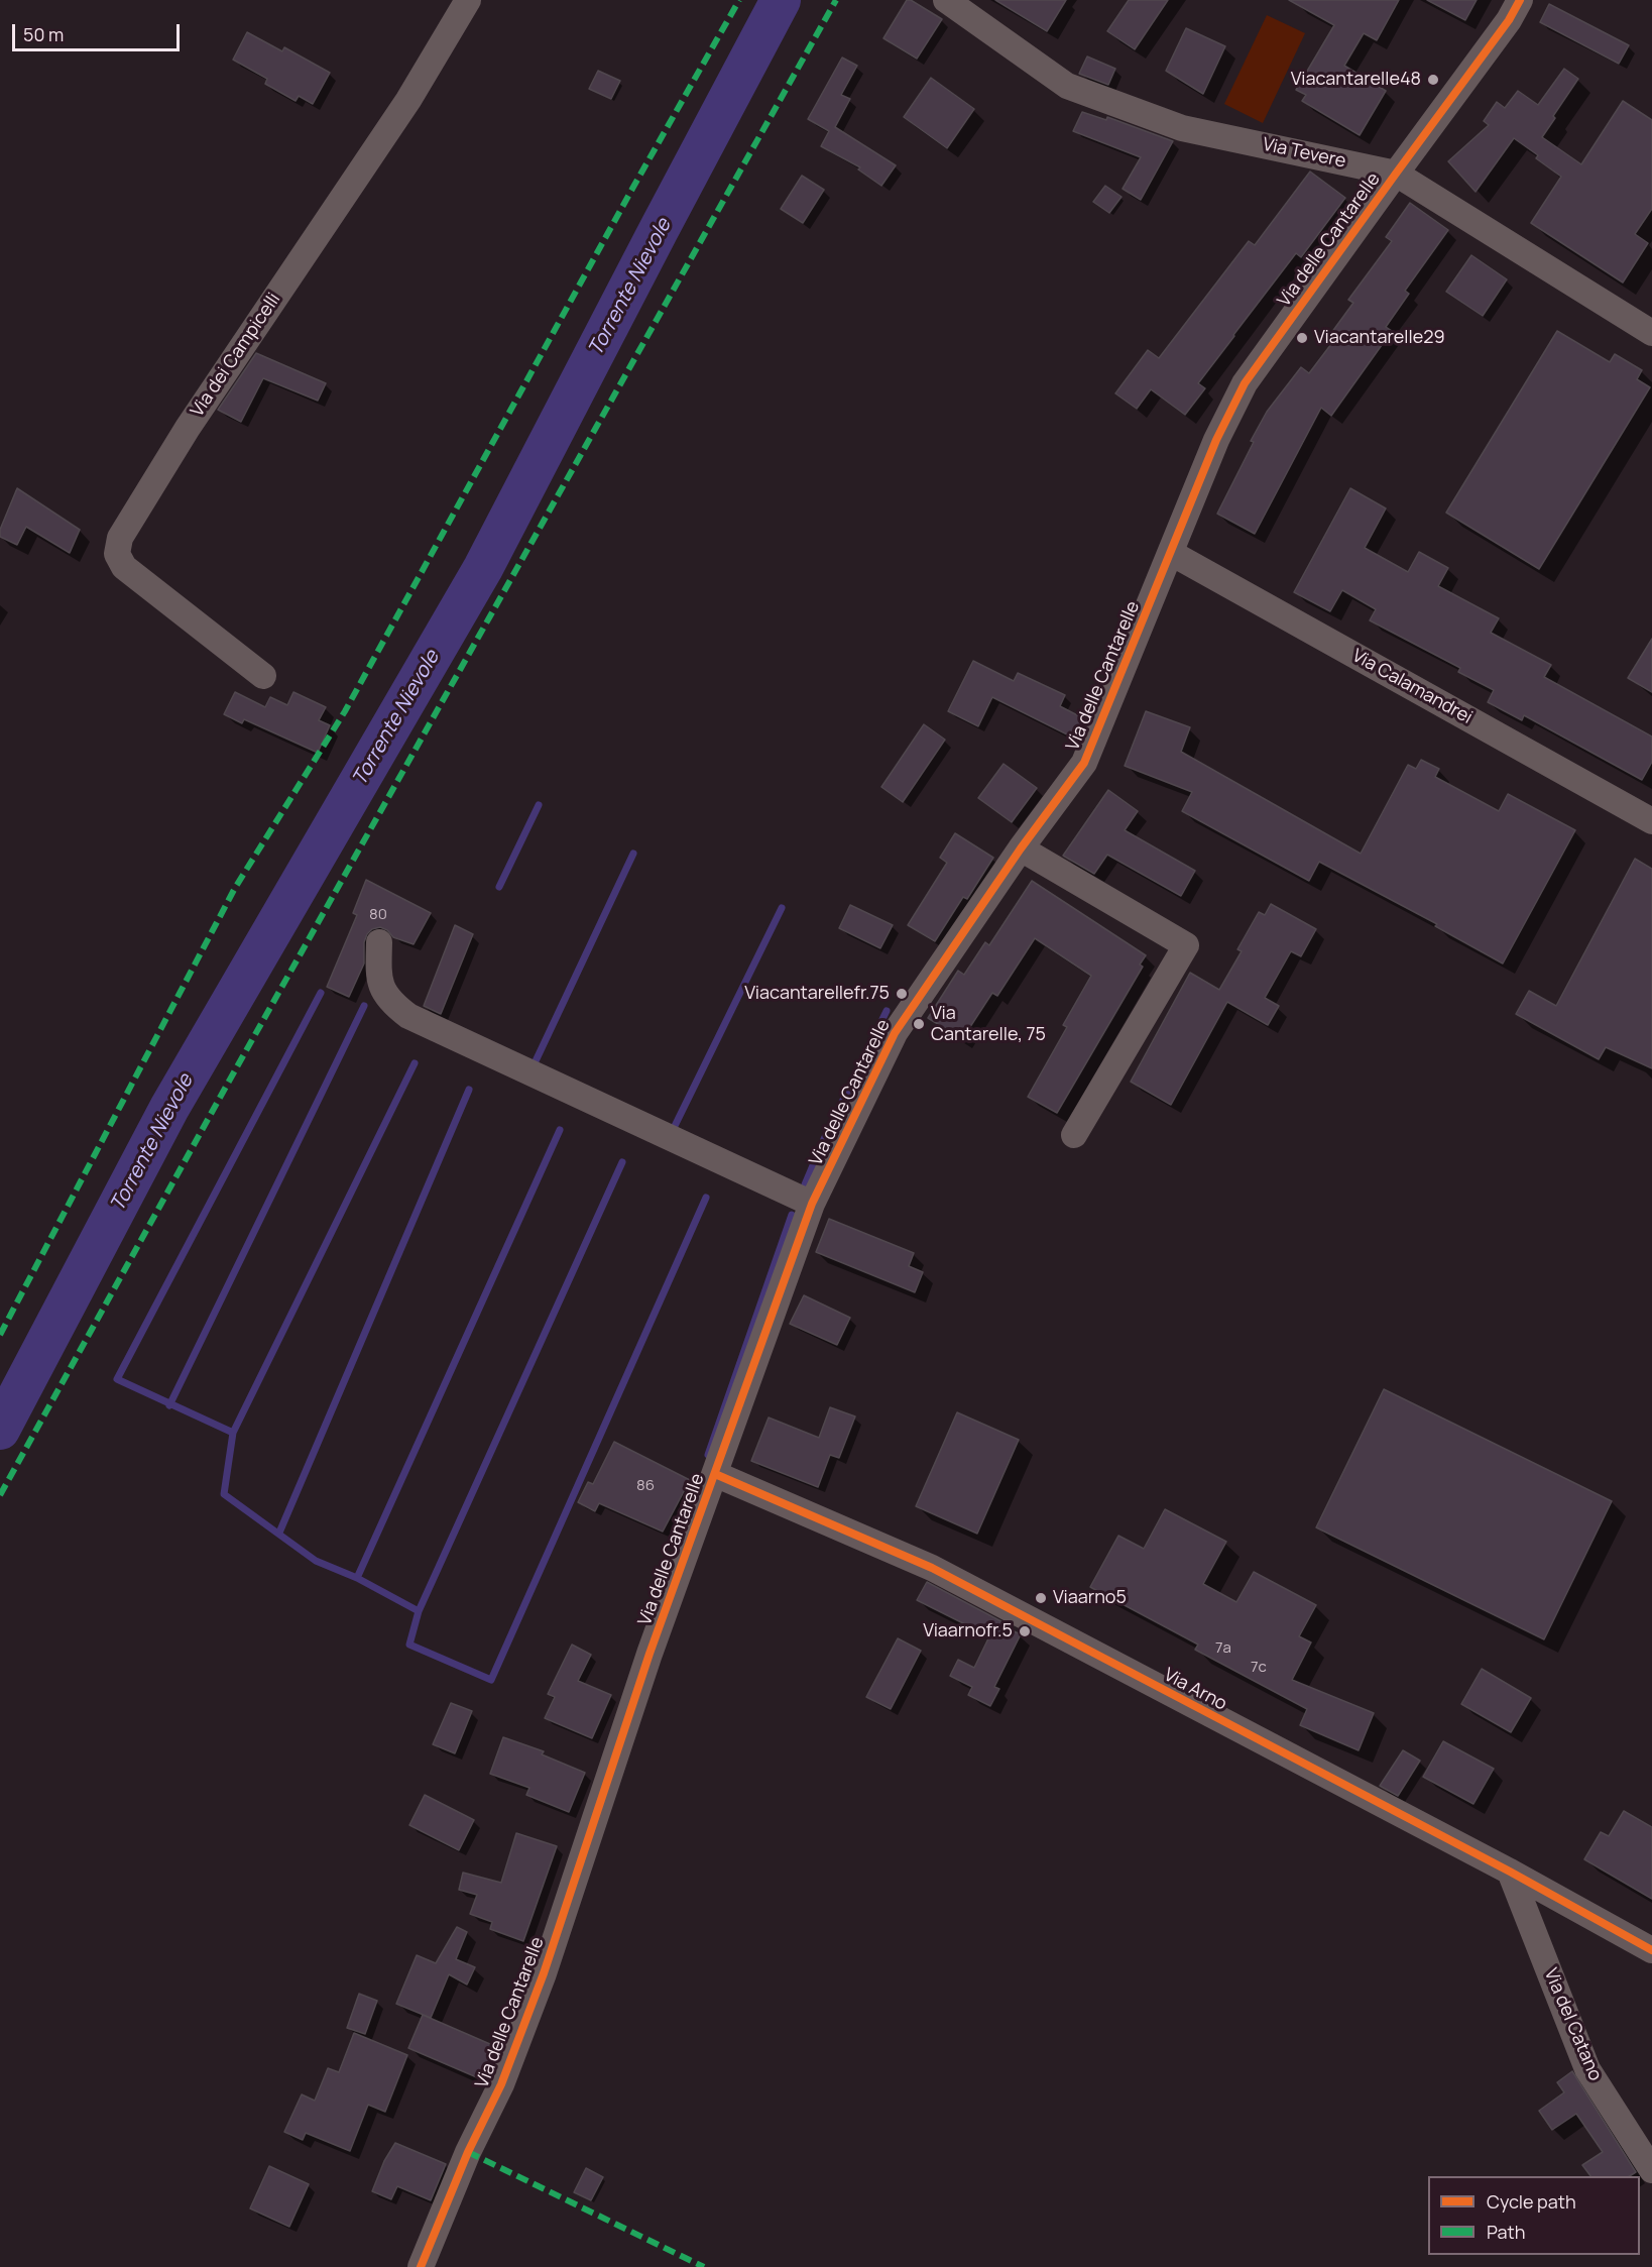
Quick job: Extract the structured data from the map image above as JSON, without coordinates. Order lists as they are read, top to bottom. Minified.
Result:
{"streets":{"street":["Via Tevere","Via delle Cantarelle","Via dei Campicelli","Via Calamandrei","Via Arno","Via del Catano"]},"crossings":[["Via Tevere","Via delle Cantarelle"],["Via delle Cantarelle","Via Calamandrei"],["Via delle Cantarelle","Via Arno"],["Via Arno","Via del Catano"]],"water":["Torrente Nievole"],"places":["Viacantarelle48","Viacantarelle29","Viacantarellefr.75","Via Cantarelle, 75","Viaarno5","Viaarnofr.5"],"house_numbers":["80","86","7a","7c"],"legend":["Cycle path","Path"],"scale_bar":"50 m"}
